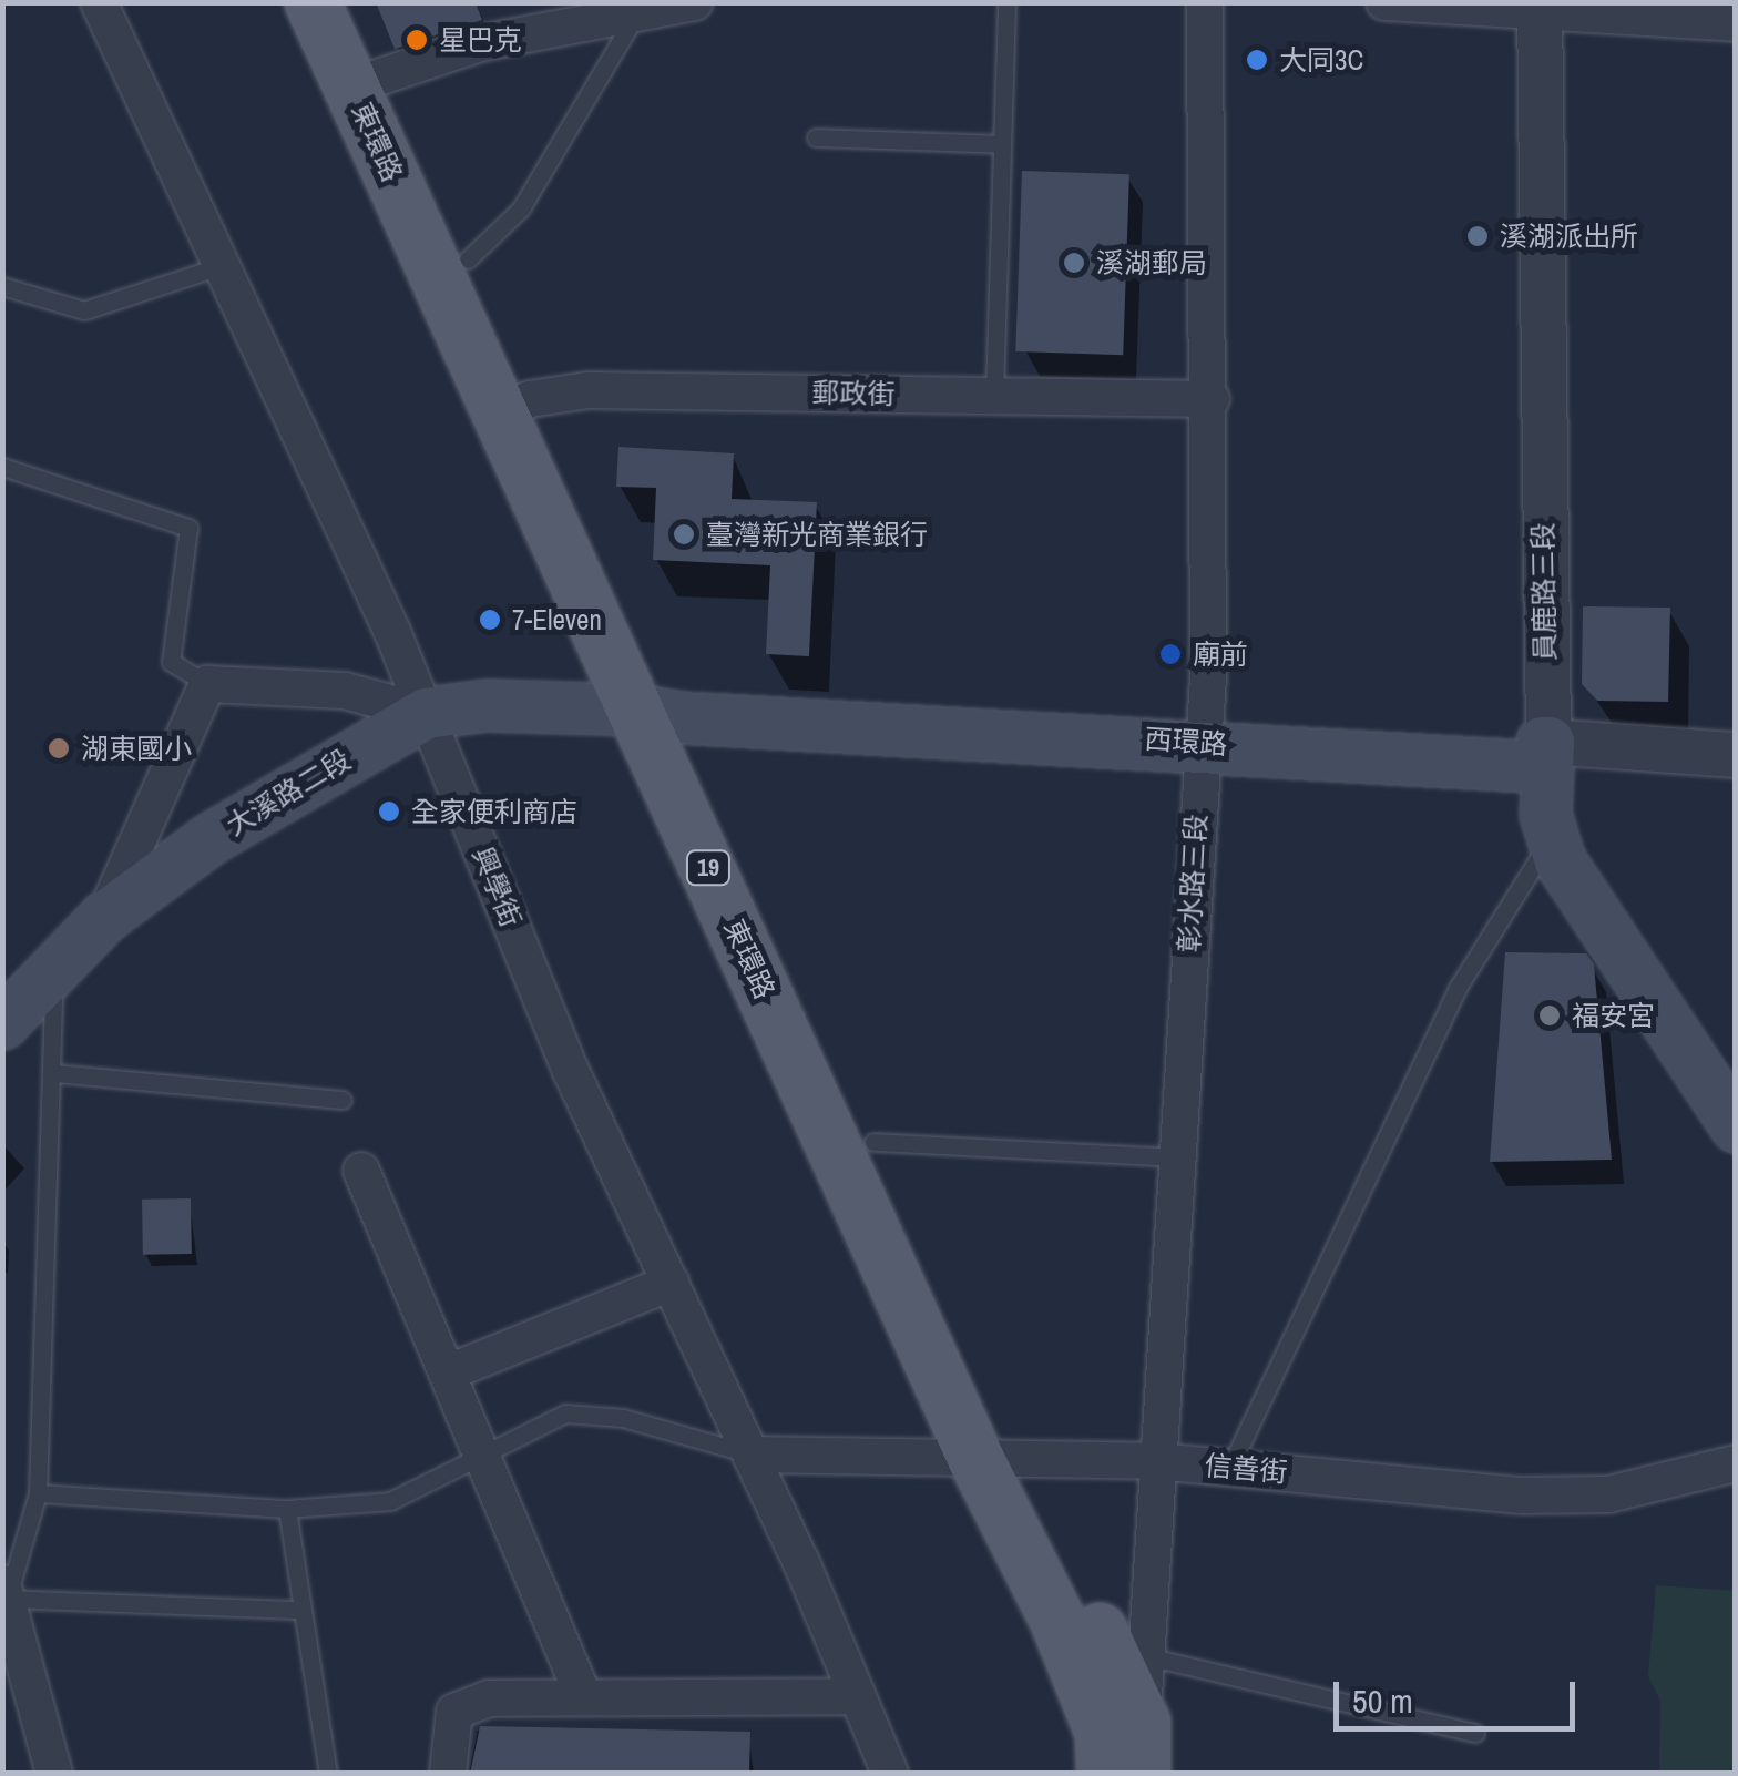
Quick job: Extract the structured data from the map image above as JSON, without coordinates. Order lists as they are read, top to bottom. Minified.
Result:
{"streets":{"main road":["東環路","員鹿路三段","西環路","大溪路二段","19"],"street":["郵政街","彰水路三段","興學街","信善街"]},"crossings":[["東環路","郵政街"],["東環路","西環路"],["東環路","大溪路二段"],["東環路","彰水路三段"],["東環路","信善街"],["郵政街","彰水路三段"],["員鹿路三段","西環路"],["西環路","大溪路二段"],["西環路","彰水路三段"],["大溪路二段","興學街"],["彰水路三段","信善街"],["興學街","信善街"]],"places":["星巴克","大同3C","溪湖派出所","溪湖郵局","臺灣新光商業銀行","7-Eleven","廟前","湖東國小","全家便利商店","福安宮"],"scale_bar":"50 m"}
